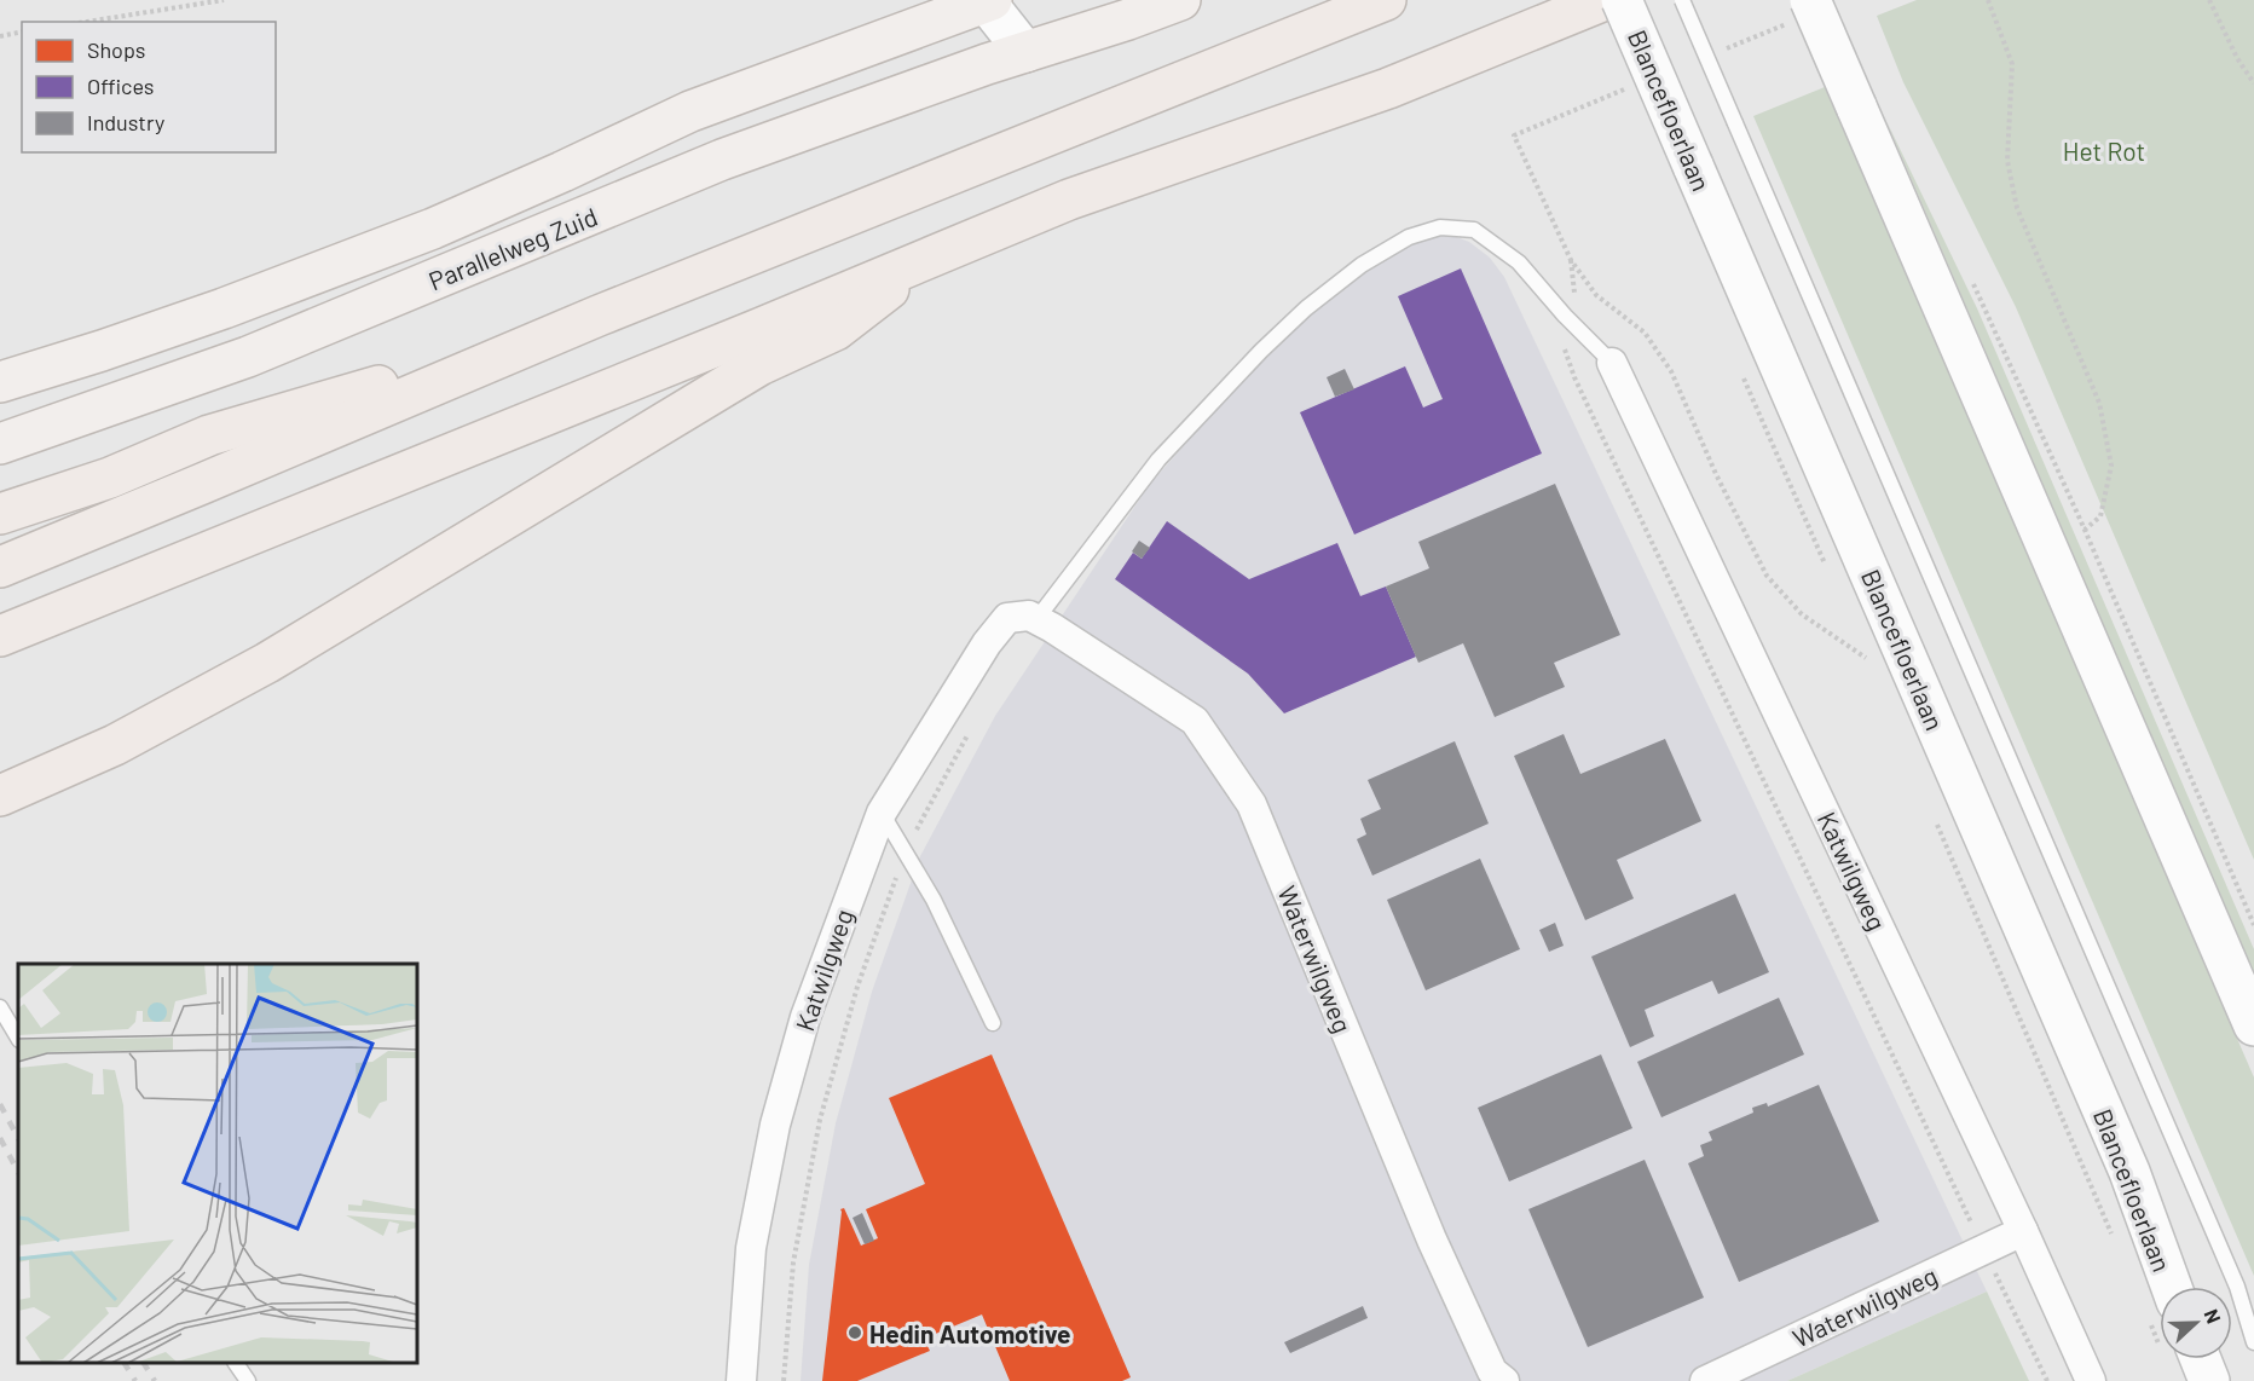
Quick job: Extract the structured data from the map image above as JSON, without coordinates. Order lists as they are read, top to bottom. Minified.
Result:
{"streets":{"highway":["Parallelweg Zuid"],"main road":["Blancefloerlaan"],"street":["Katwilgweg","Waterwilgweg"]},"crossings":[["Katwilgweg","Waterwilgweg"]],"parks":["Het Rot"],"places":["Hedin Automotive"],"legend":["Shops","Offices","Industry"],"north":"right"}
